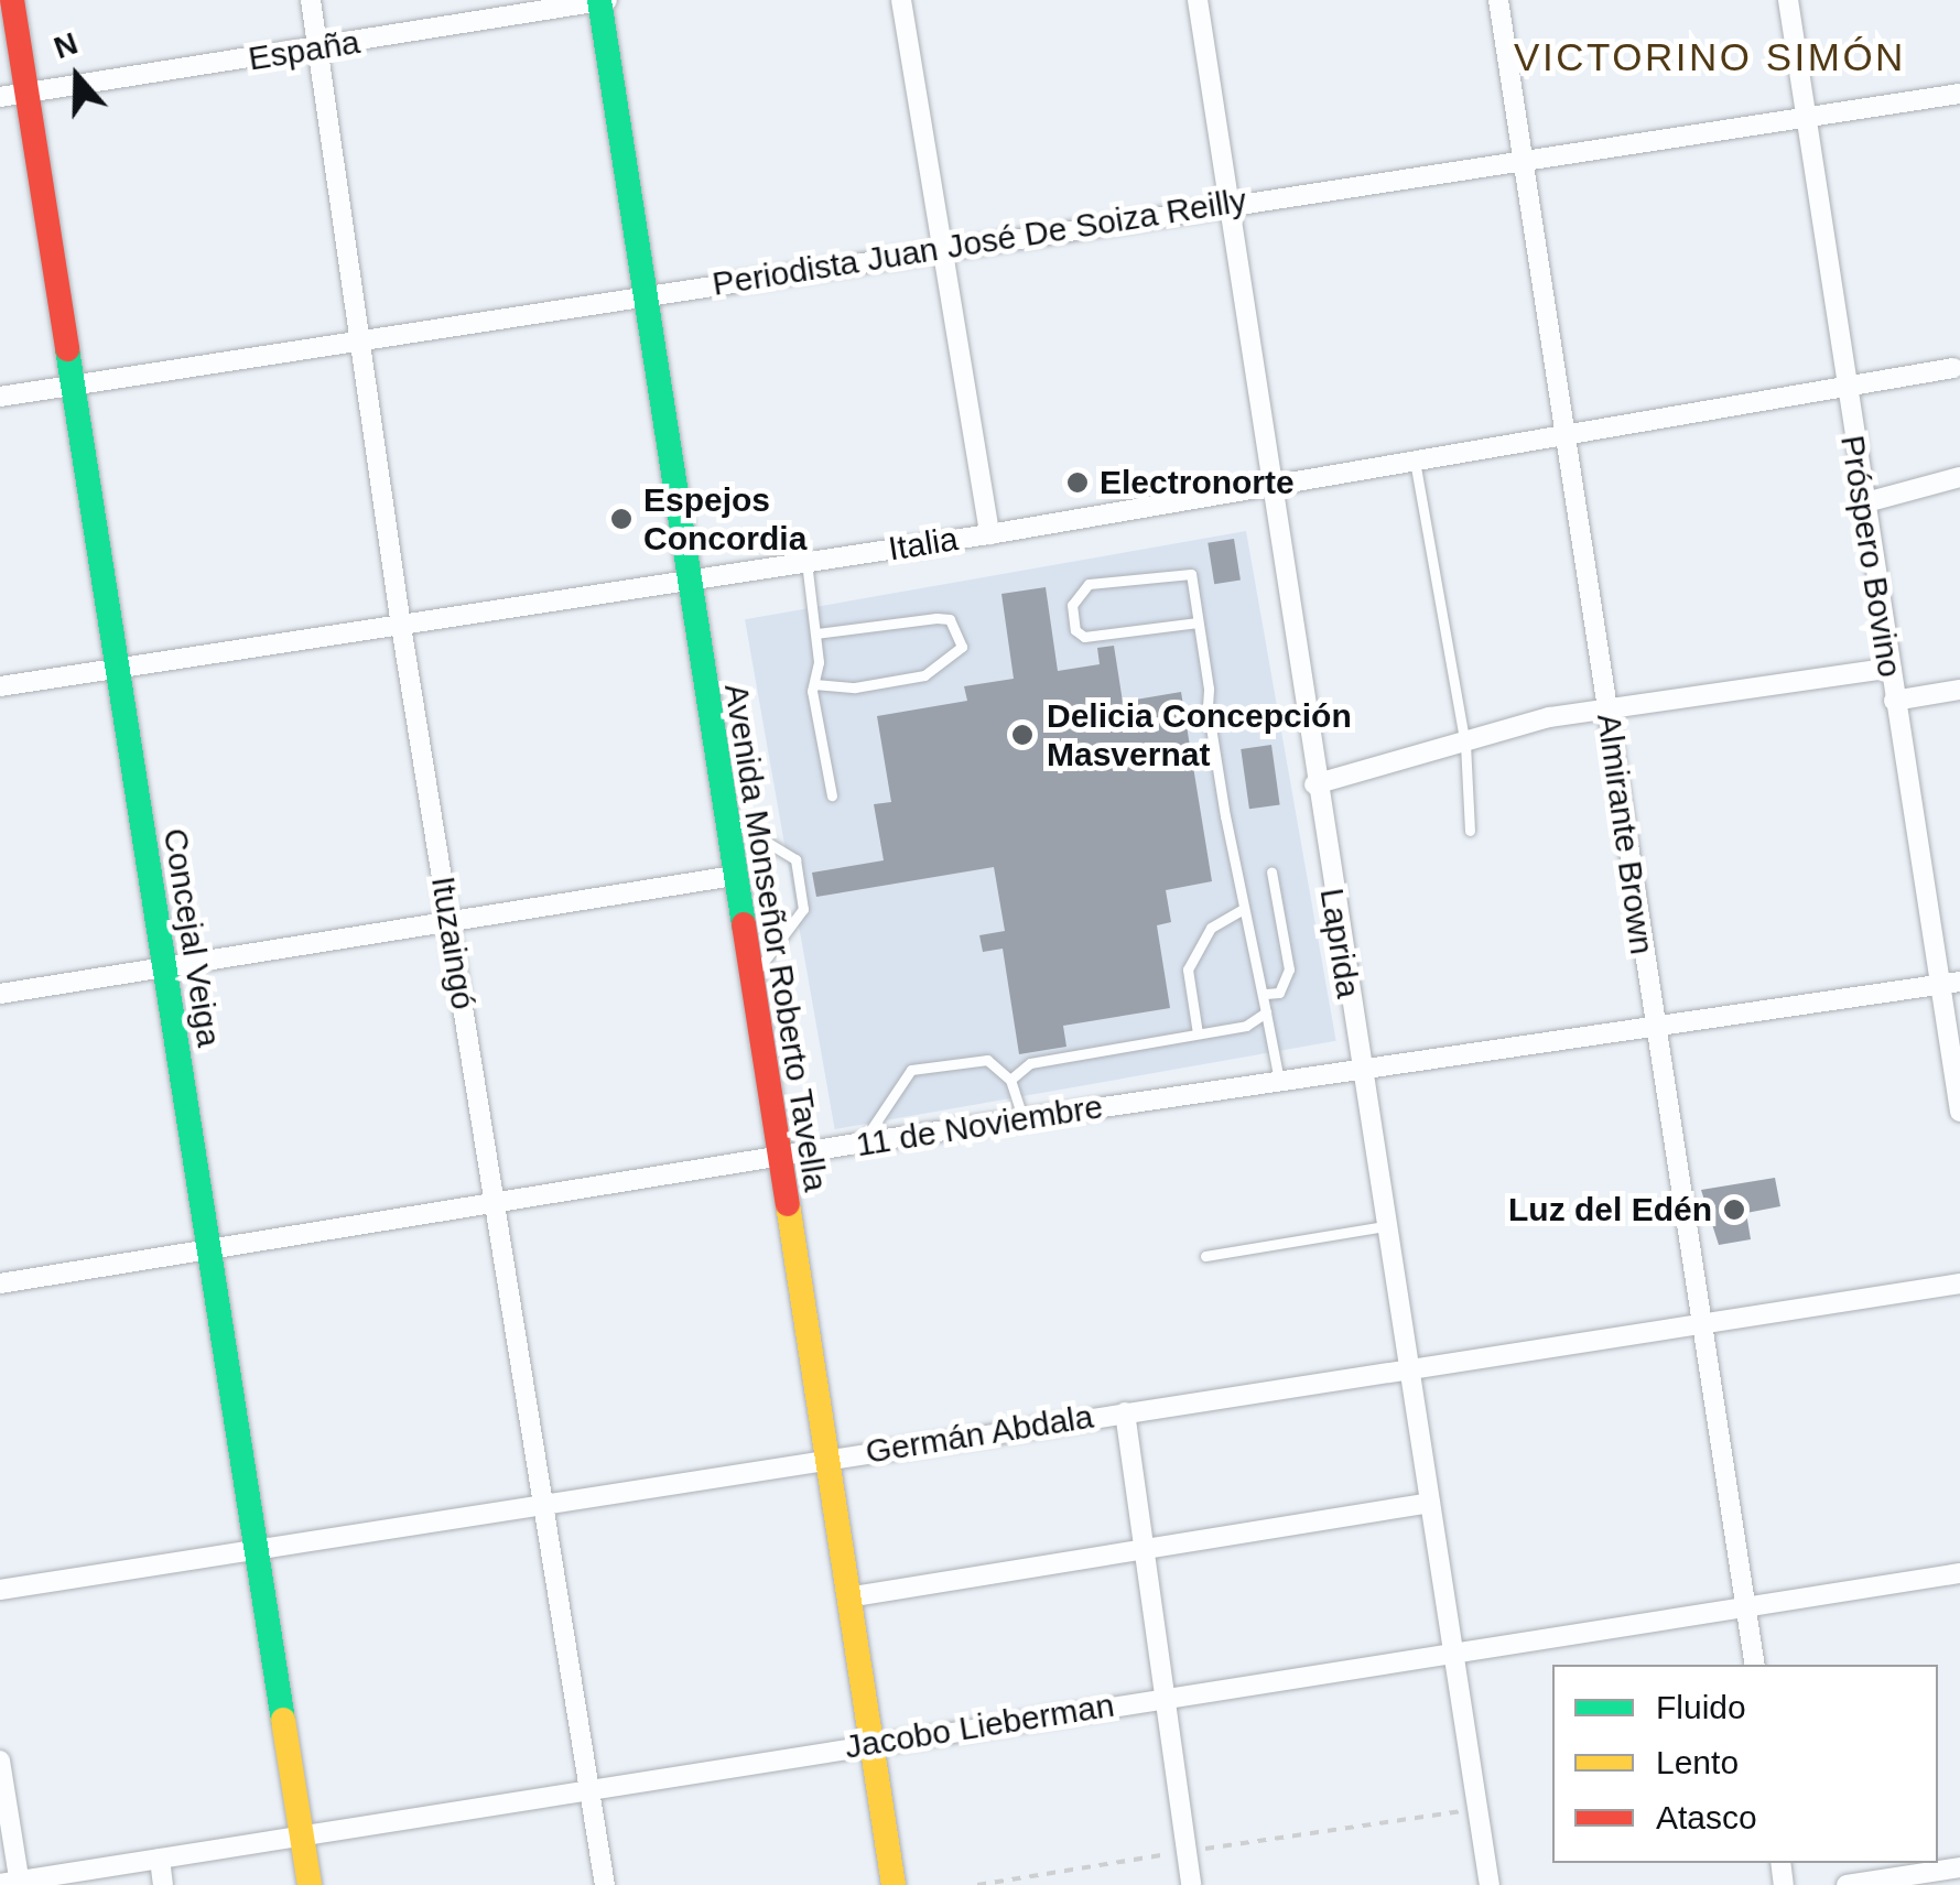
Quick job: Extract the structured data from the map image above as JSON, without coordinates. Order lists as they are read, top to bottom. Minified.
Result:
{"streets":{"main road":["Concejal Veiga","Avenida Monseñor Roberto Tavella"],"street":["España","Periodista Juan José De Soiza Reilly","Italia","Próspero Bovino","Almirante Brown","Ituzaingó","Laprida","11 de Noviembre","Germán Abdala","Jacobo Lieberman"]},"crossings":[["España","Concejal Veiga"],["España","Avenida Monseñor Roberto Tavella"],["España","Ituzaingó"],["Periodista Juan José De Soiza Reilly","Próspero Bovino"],["Periodista Juan José De Soiza Reilly","Almirante Brown"],["Periodista Juan José De Soiza Reilly","Concejal Veiga"],["Periodista Juan José De Soiza Reilly","Avenida Monseñor Roberto Tavella"],["Periodista Juan José De Soiza Reilly","Ituzaingó"],["Periodista Juan José De Soiza Reilly","Laprida"],["Italia","Próspero Bovino"],["Italia","Almirante Brown"],["Italia","Concejal Veiga"],["Italia","Avenida Monseñor Roberto Tavella"],["Italia","Ituzaingó"],["Italia","Laprida"],["Próspero Bovino","11 de Noviembre"],["Almirante Brown","11 de Noviembre"],["Almirante Brown","Germán Abdala"],["Almirante Brown","Jacobo Lieberman"],["Concejal Veiga","11 de Noviembre"],["Concejal Veiga","Germán Abdala"],["Concejal Veiga","Jacobo Lieberman"],["Avenida Monseñor Roberto Tavella","11 de Noviembre"],["Avenida Monseñor Roberto Tavella","Germán Abdala"],["Avenida Monseñor Roberto Tavella","Jacobo Lieberman"],["Ituzaingó","11 de Noviembre"],["Ituzaingó","Germán Abdala"],["Ituzaingó","Jacobo Lieberman"],["Laprida","11 de Noviembre"],["Laprida","Germán Abdala"],["Laprida","Jacobo Lieberman"]],"districts":["VICTORINO SIMÓN"],"places":["Electronorte","Espejos Concordia","Delicia Concepción Masvernat","Luz del Edén"],"legend":["Fluido","Lento","Atasco"],"north":"top"}
